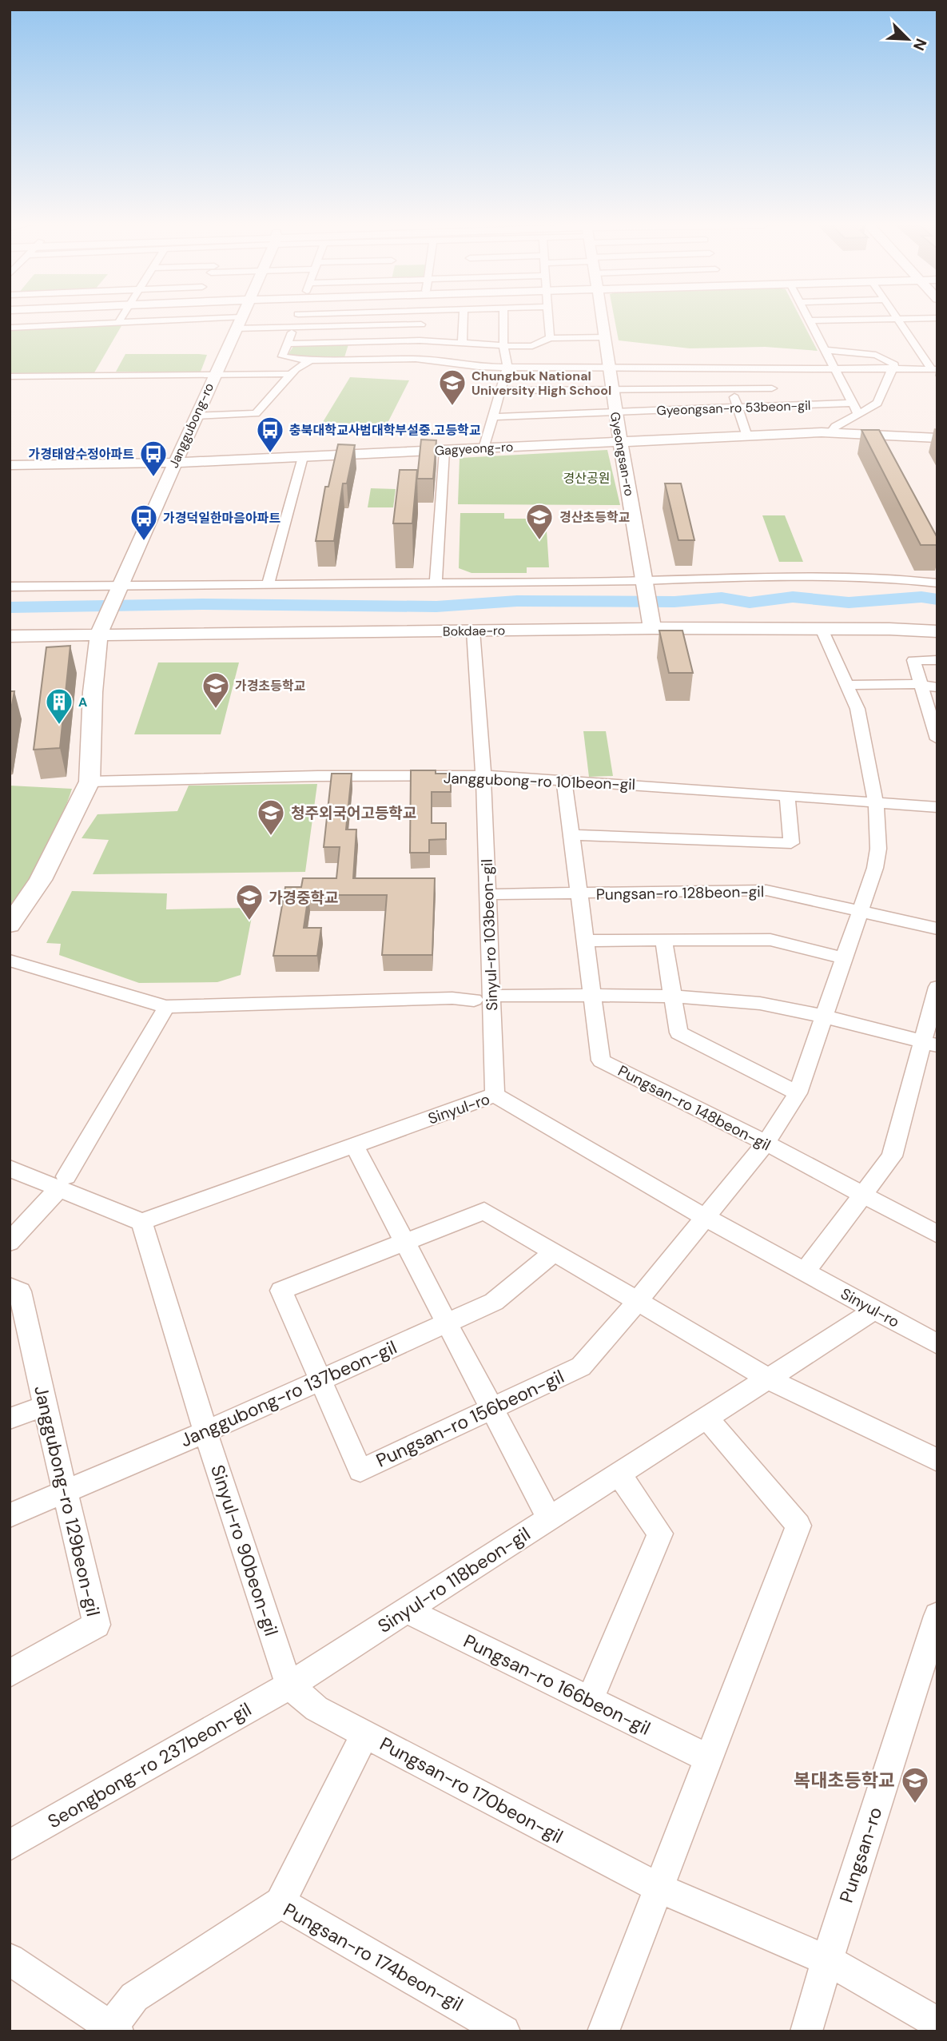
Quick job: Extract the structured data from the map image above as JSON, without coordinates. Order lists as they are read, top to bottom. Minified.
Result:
{"streets":{"street":["Gyeongsan-ro 53beon-gil","Janggubong-ro","Gagyeong-ro","Gyeongsan-ro","Bokdae-ro","Janggubong-ro 101beon-gil","Pungsan-ro 128beon-gil","Sinyul-ro 103beon-gil","Pungsan-ro 148beon-gil","Sinyul-ro","Janggubong-ro 137beon-gil","Pungsan-ro 156beon-gil","Janggubong-ro 129beon-gil","Sinyul-ro 90beon-gil","Sinyul-ro 118beon-gil","Pungsan-ro 166beon-gil","Seongbong-ro 237beon-gil","Pungsan-ro 170beon-gil","Pungsan-ro","Pungsan-ro 174beon-gil"]},"crossings":[["Gyeongsan-ro 53beon-gil","Gyeongsan-ro"],["Janggubong-ro","Gagyeong-ro"],["Janggubong-ro","Bokdae-ro"],["Gagyeong-ro","Gyeongsan-ro"],["Gyeongsan-ro","Bokdae-ro"],["Bokdae-ro","Sinyul-ro 103beon-gil"],["Janggubong-ro 101beon-gil","Sinyul-ro 103beon-gil"],["Janggubong-ro 101beon-gil","Pungsan-ro 148beon-gil"],["Pungsan-ro 128beon-gil","Sinyul-ro 103beon-gil"],["Pungsan-ro 128beon-gil","Pungsan-ro 148beon-gil"],["Sinyul-ro 103beon-gil","Sinyul-ro"],["Sinyul-ro","Sinyul-ro 90beon-gil"],["Sinyul-ro","Sinyul-ro 118beon-gil"],["Janggubong-ro 137beon-gil","Pungsan-ro 156beon-gil"],["Janggubong-ro 137beon-gil","Janggubong-ro 129beon-gil"],["Janggubong-ro 137beon-gil","Sinyul-ro 90beon-gil"],["Pungsan-ro 156beon-gil","Sinyul-ro 118beon-gil"],["Sinyul-ro 90beon-gil","Sinyul-ro 118beon-gil"],["Sinyul-ro 90beon-gil","Seongbong-ro 237beon-gil"],["Sinyul-ro 90beon-gil","Pungsan-ro 170beon-gil"],["Sinyul-ro 118beon-gil","Pungsan-ro 166beon-gil"],["Sinyul-ro 118beon-gil","Seongbong-ro 237beon-gil"],["Sinyul-ro 118beon-gil","Pungsan-ro 170beon-gil"],["Seongbong-ro 237beon-gil","Pungsan-ro 170beon-gil"],["Pungsan-ro 170beon-gil","Pungsan-ro"]],"parks":["경산공원"],"places":{"school or university":["Chungbuk National University High School","경산초등학교","가경초등학교","청주외국어고등학교","가경중학교","복대초등학교"],"bus stop":["충북대학교사범대학부설중.고등학교","가경태암수정아파트","가경덕일한마음아파트"],"building":["A"]},"north":"bottom right"}
